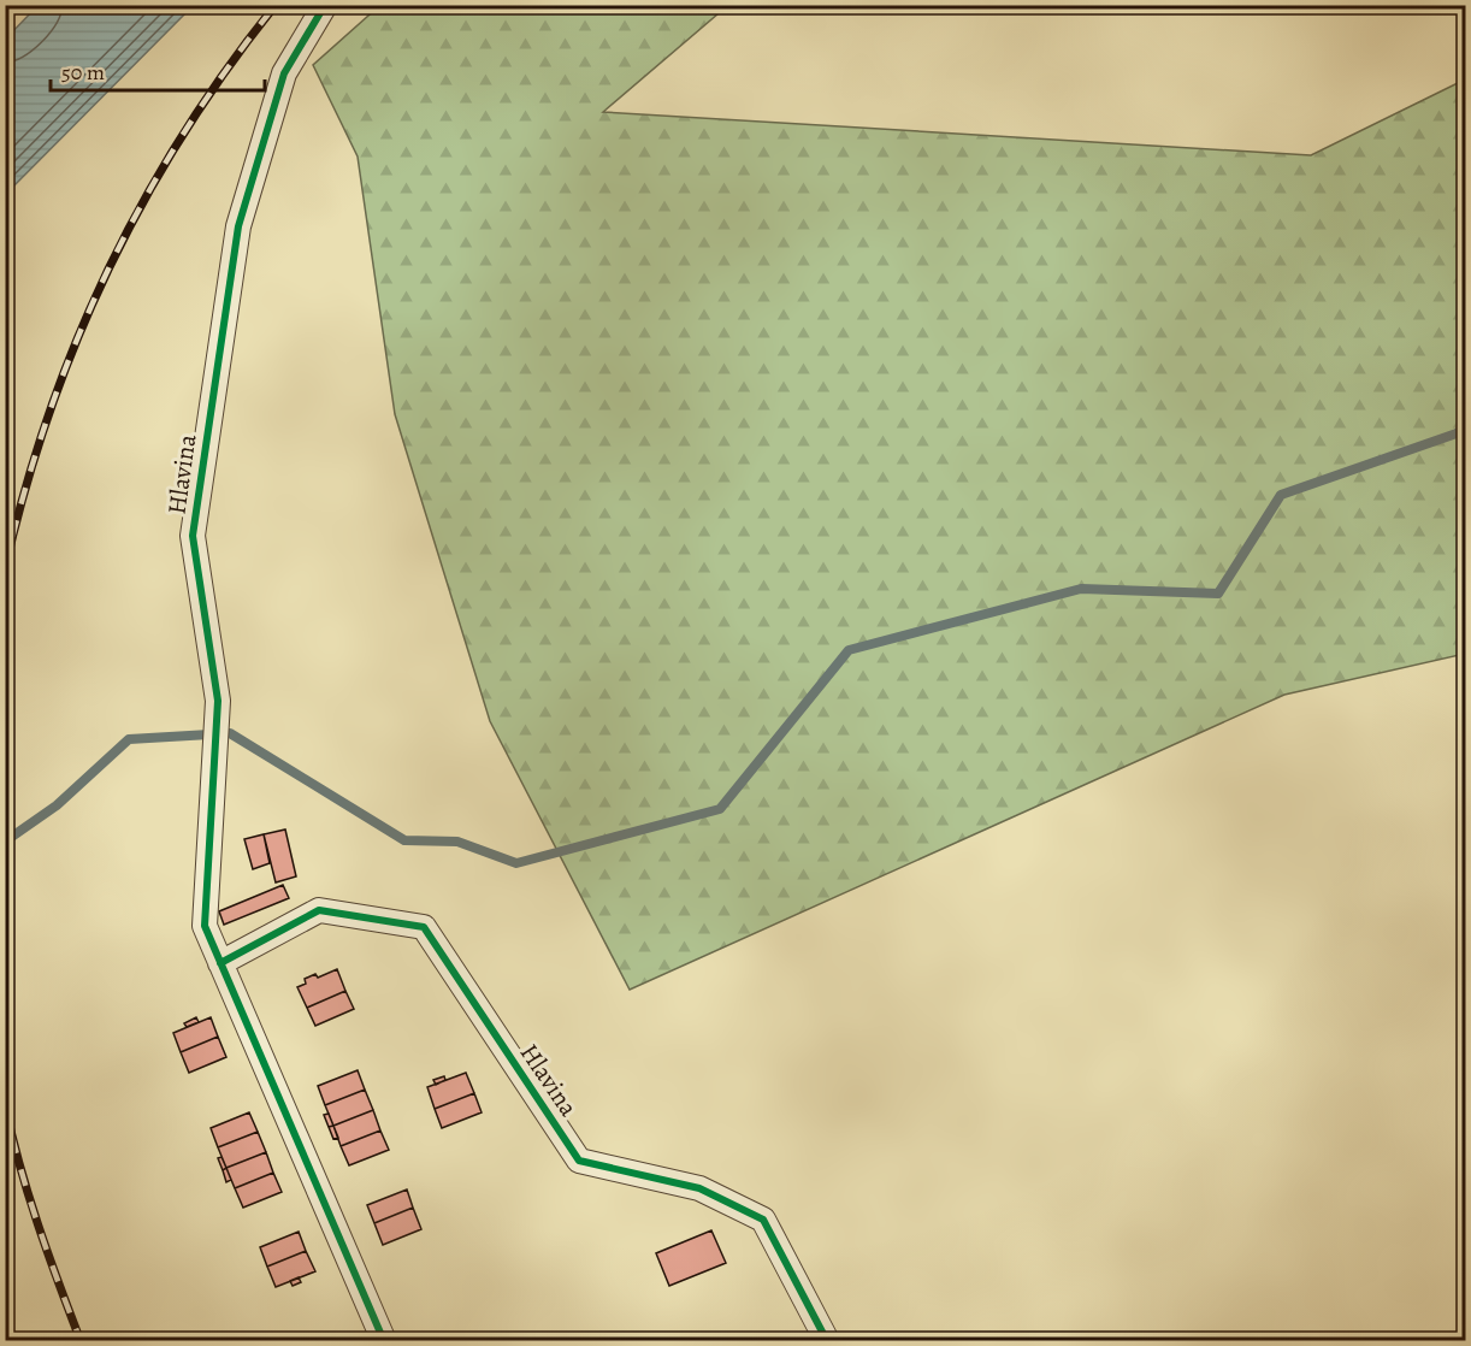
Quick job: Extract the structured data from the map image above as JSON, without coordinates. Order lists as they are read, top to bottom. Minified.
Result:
{"streets":{"street":["Hlavina"]},"scale_bar":"50 m"}
